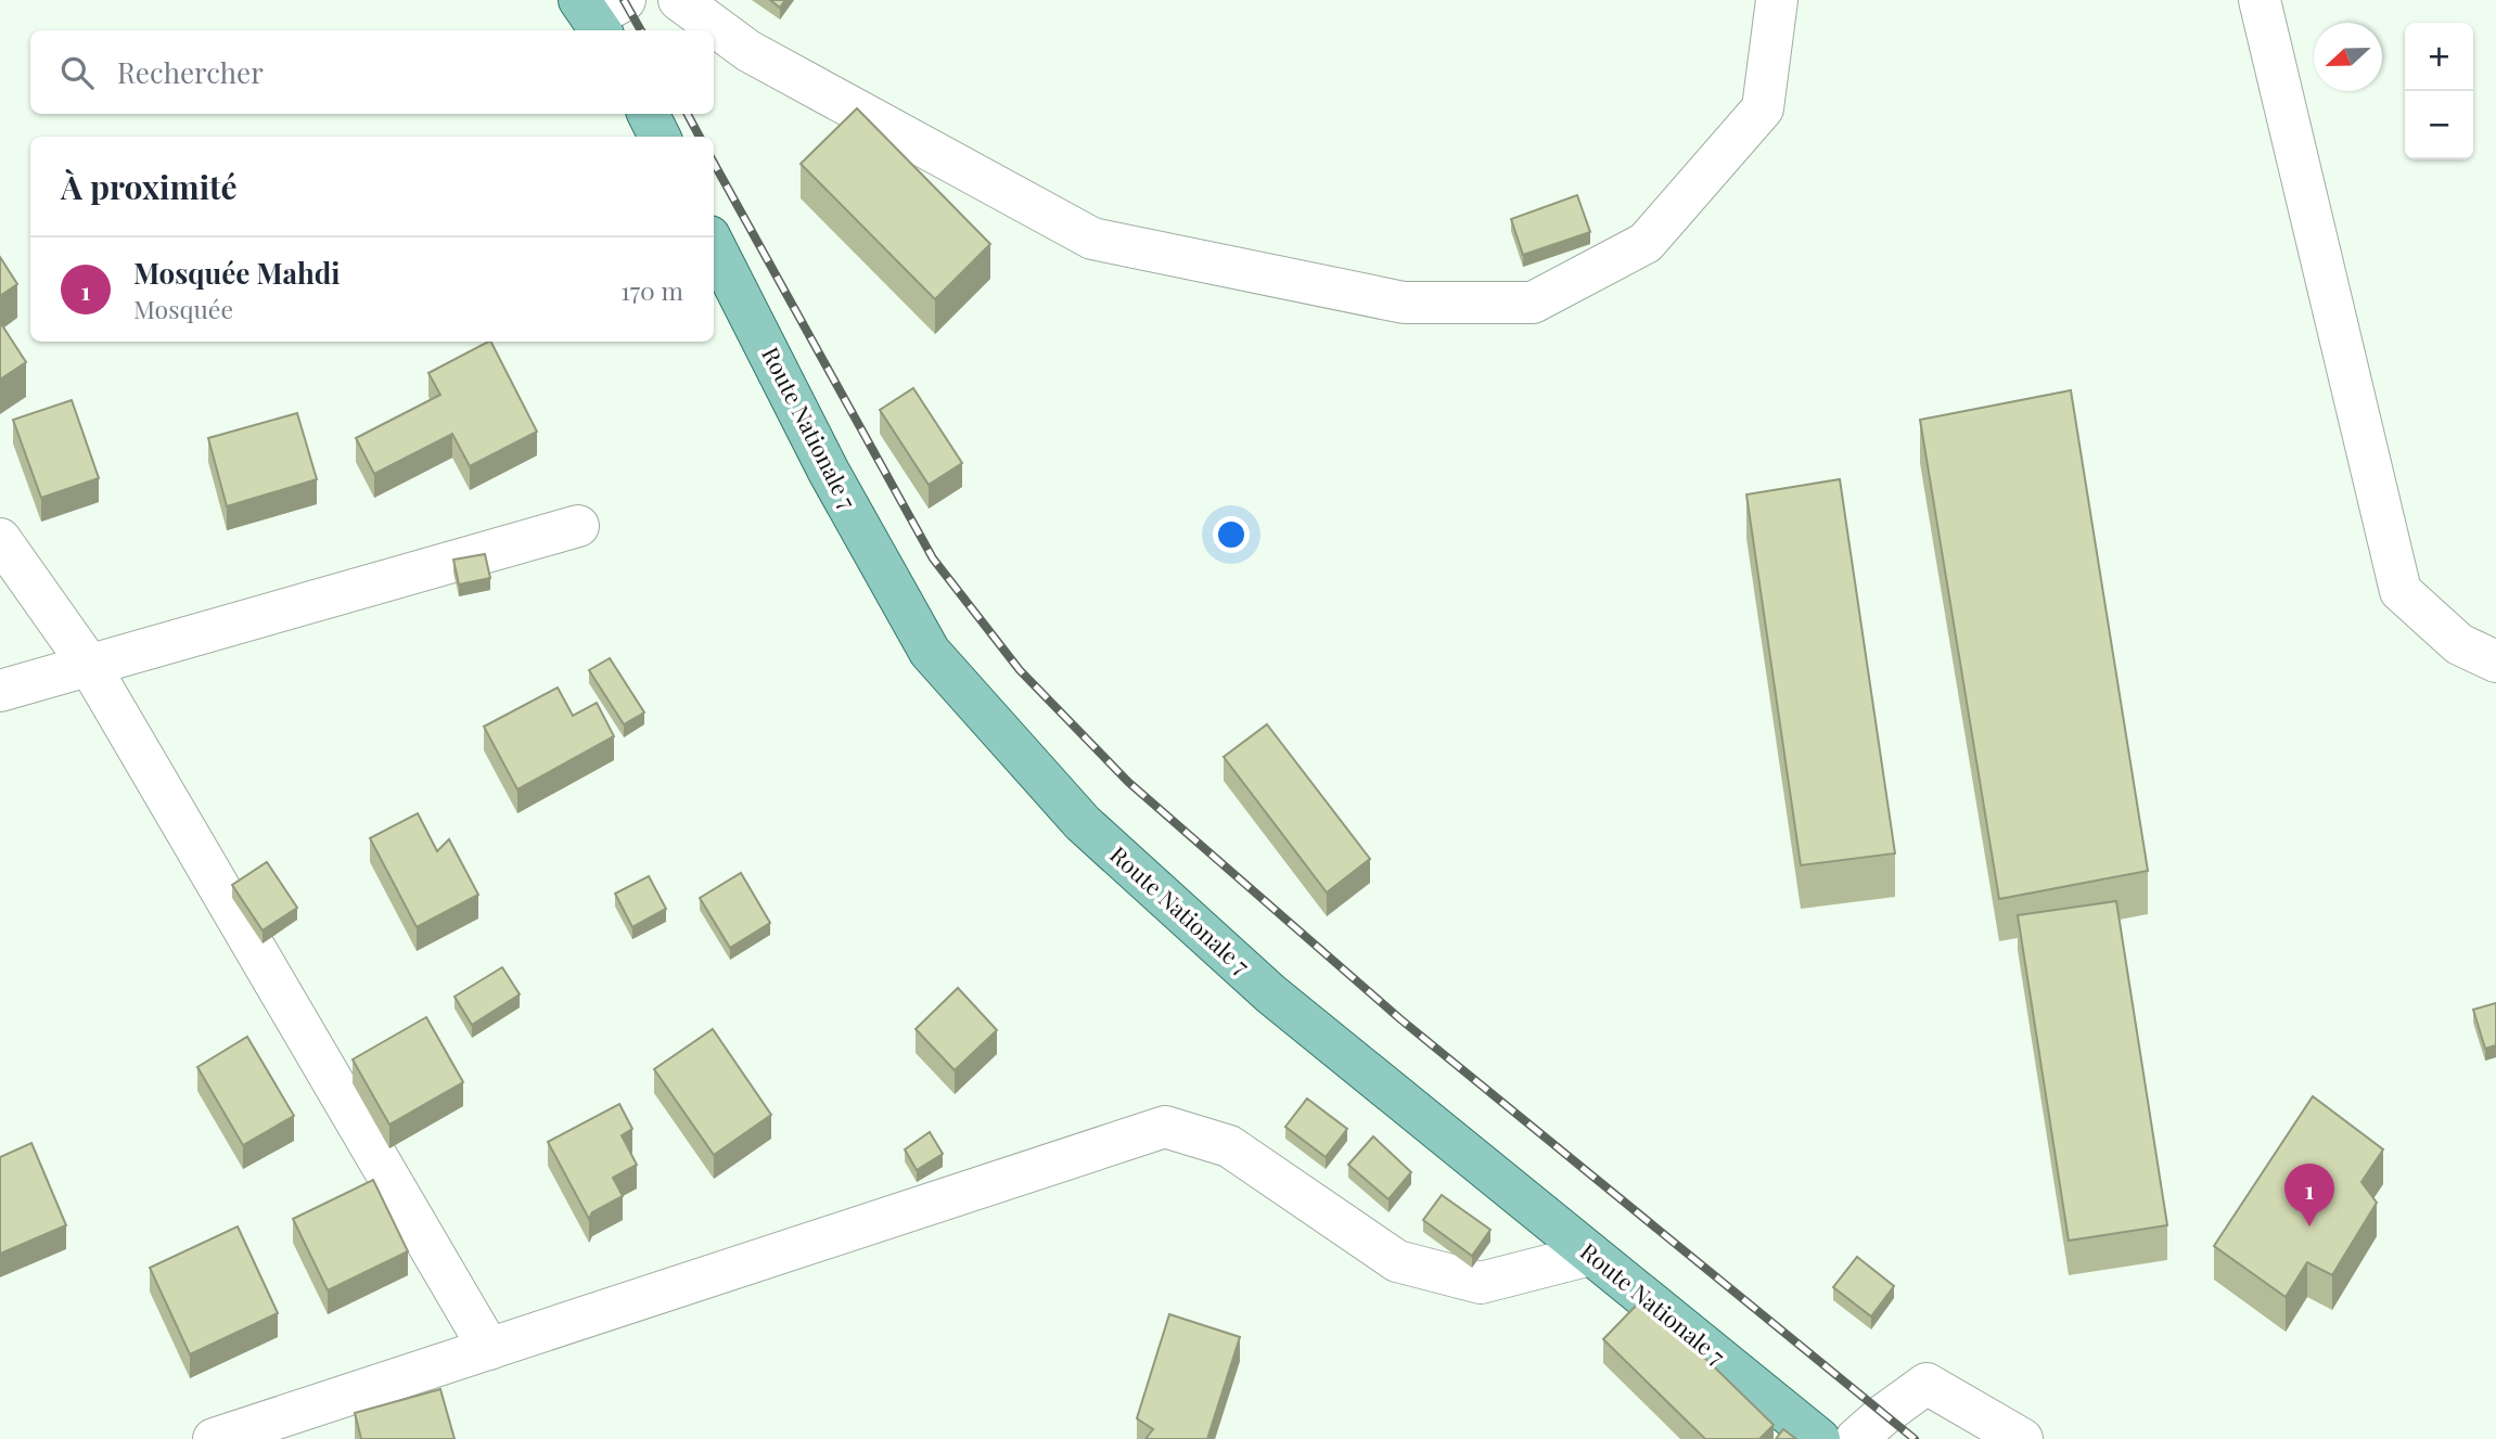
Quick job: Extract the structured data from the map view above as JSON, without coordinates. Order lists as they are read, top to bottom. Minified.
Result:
{"streets":{"main road":["Route Nationale 7"]},"north":"left","page":{"map_buttons":["+","−"],"search":"Rechercher","heading":"À proximité","list":[{"mark":"1","name":"Mosquée Mahdi","note":"Mosquée","value":"170 m"}],"pins":"1"}}
